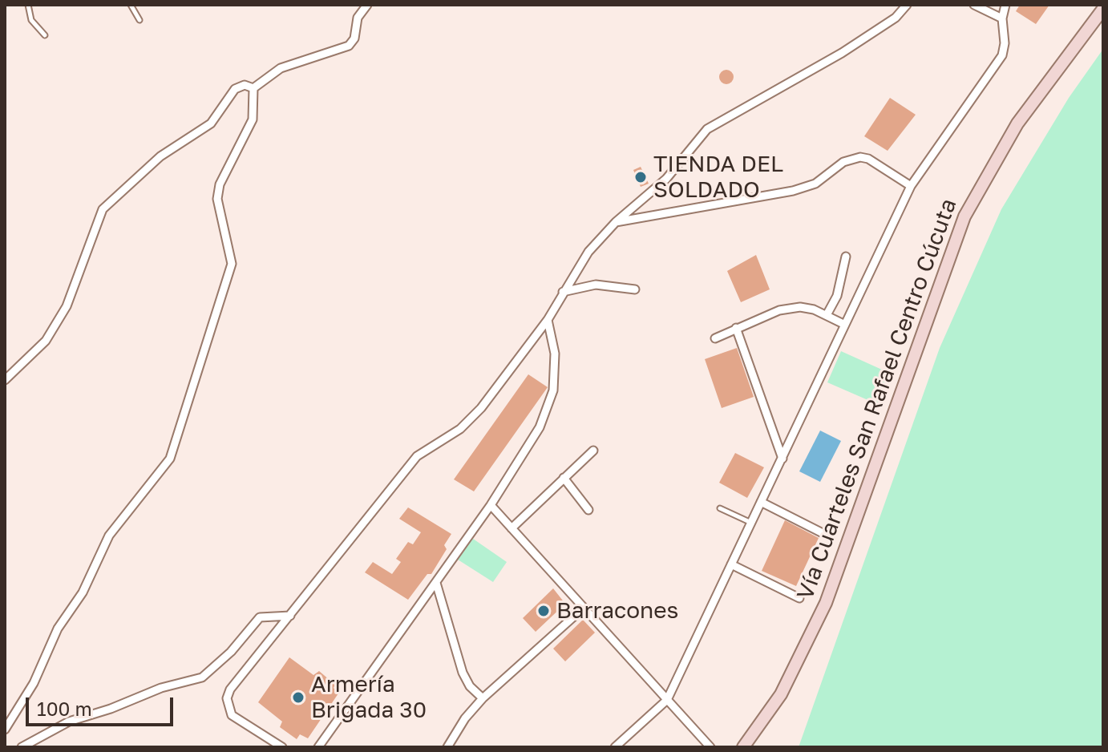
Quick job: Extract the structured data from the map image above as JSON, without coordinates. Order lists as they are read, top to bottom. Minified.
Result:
{"streets":{"main road":["Vía Cuarteles San Rafael Centro Cúcuta"]},"places":["TIENDA DEL SOLDADO","Barracones","Armería Brigada 30"],"scale_bar":"100 m"}
